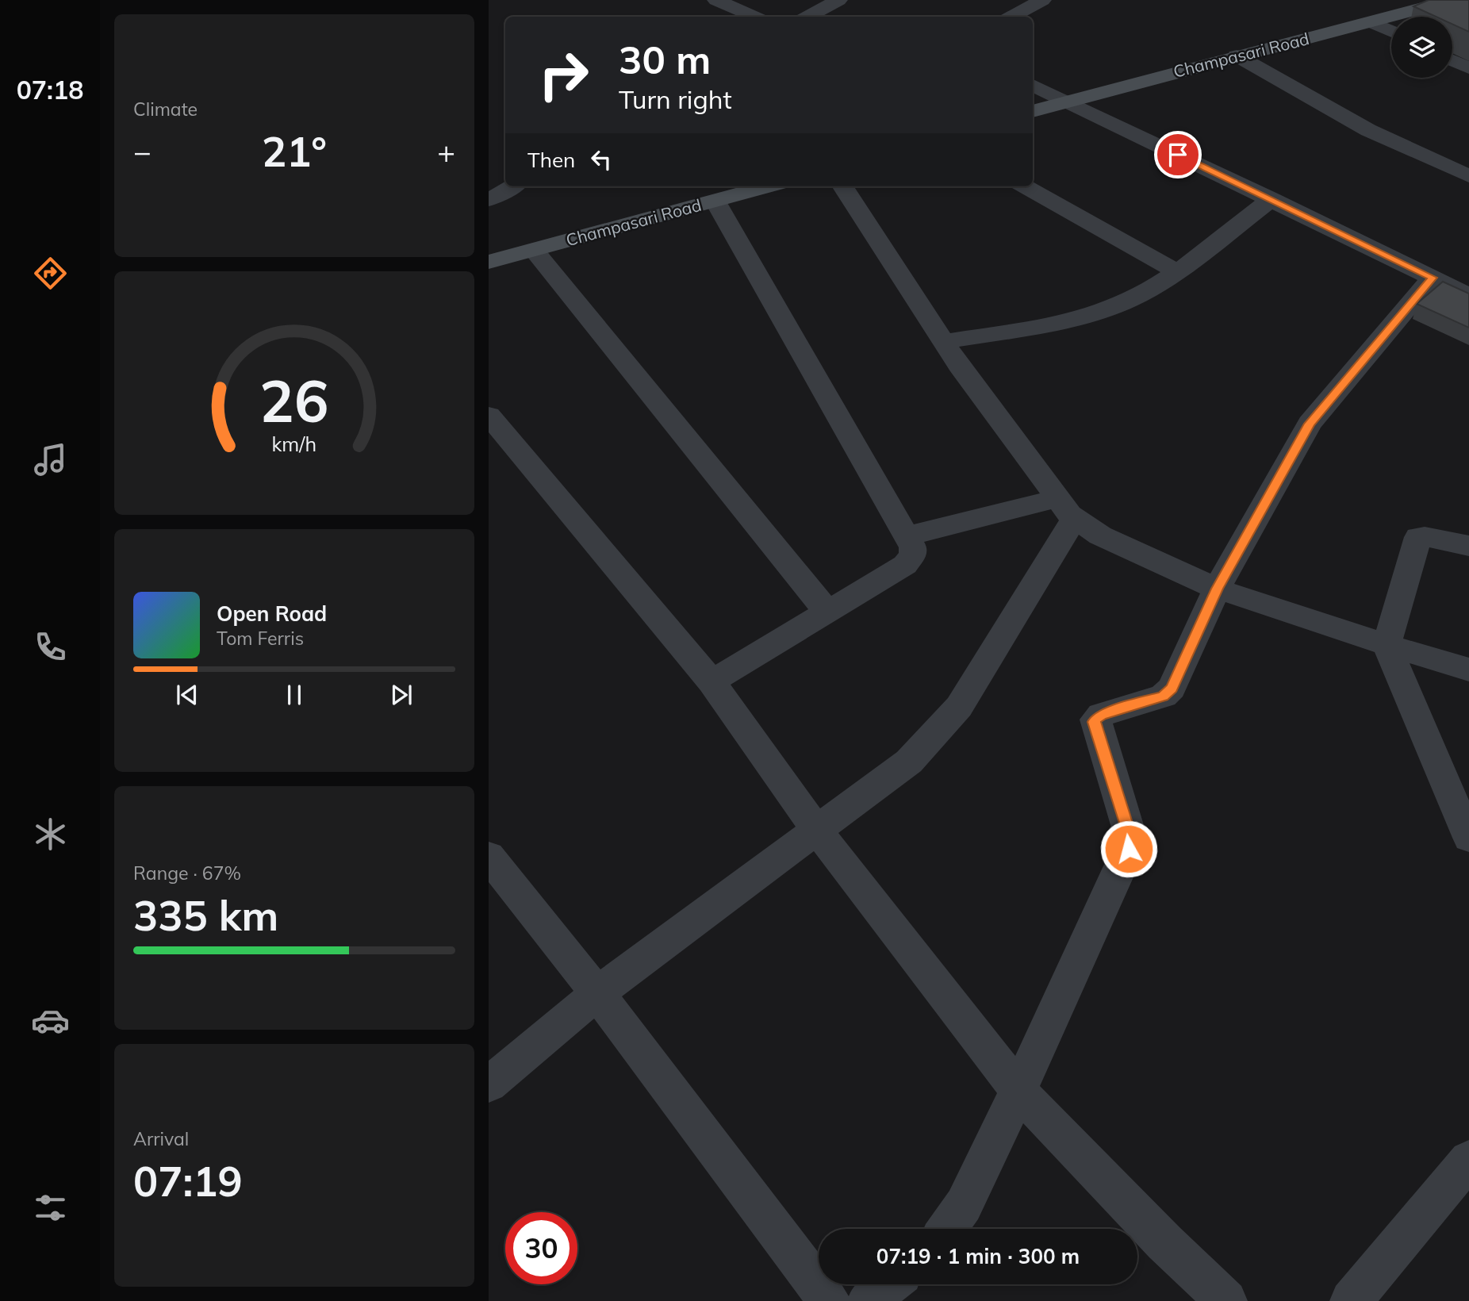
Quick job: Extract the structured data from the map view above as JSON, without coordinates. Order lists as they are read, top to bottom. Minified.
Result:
{"streets":{"main road":["Champasari Road"]},"page":{"tabs":"07:18","tile":["Climate",["Range · 67%","335 km"],["Arrival","07:19"]],"turn":["30 m","Turn right"],"heat":["−","21°","+"],"then":"Then","song":["Open Road","Tom Ferris"],"limit":"30","trip":"07:19 · 1 min · 300 m","gauge":["26","km/h"]}}
